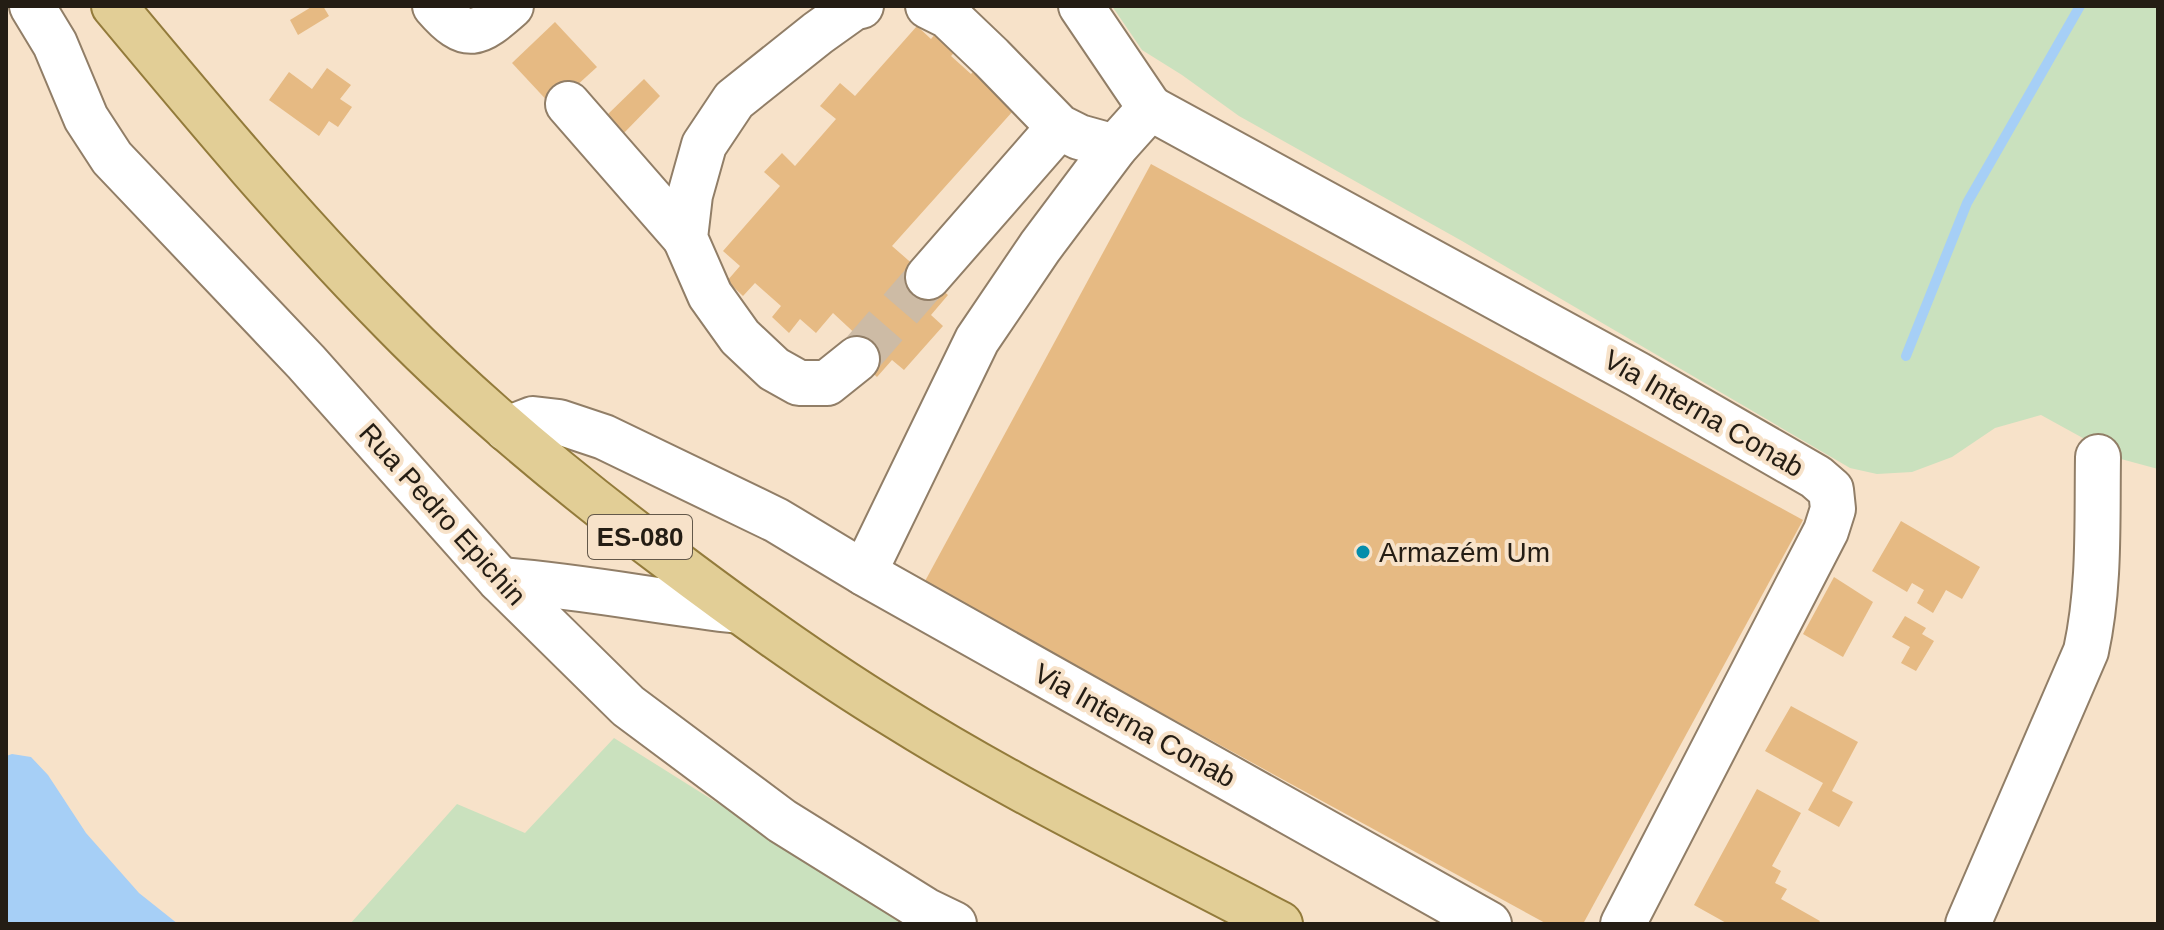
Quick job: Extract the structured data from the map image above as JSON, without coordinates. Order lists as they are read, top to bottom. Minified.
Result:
{"streets":{"main road":["ES-080"],"street":["Via Interna Conab","Rua Pedro Epichin"]},"crossings":[["Via Interna Conab","ES-080"]],"places":["Armazém Um"]}
